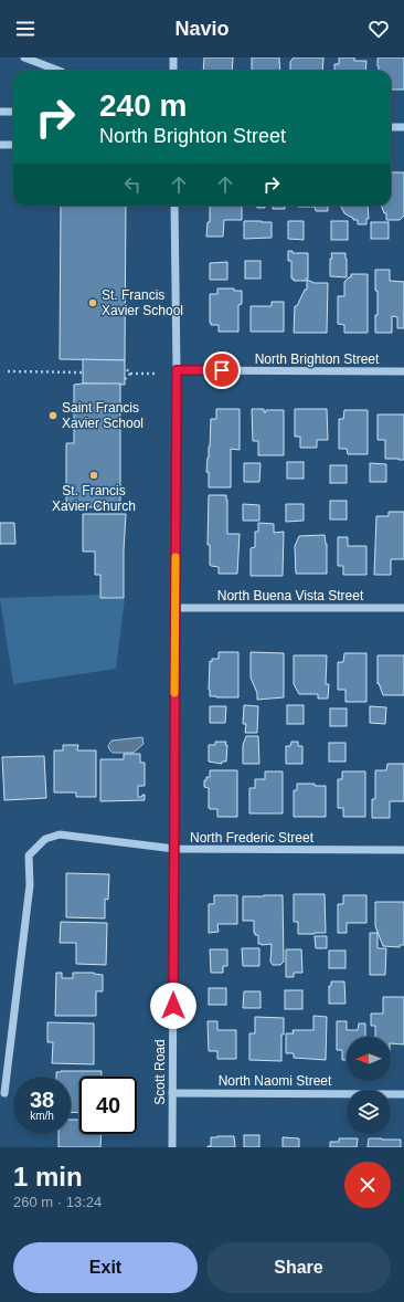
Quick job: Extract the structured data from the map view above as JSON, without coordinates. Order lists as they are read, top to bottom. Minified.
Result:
{"streets":{"street":["North Brighton Street","North Buena Vista Street","North Frederic Street","Scott Road","North Naomi Street"]},"crossings":[["North Brighton Street","Scott Road"],["North Buena Vista Street","Scott Road"],["North Frederic Street","Scott Road"],["Scott Road","North Naomi Street"]],"places":["St. Francis Xavier School","Saint Francis Xavier School","St. Francis Xavier Church"],"north":"left","page":{"header":"Navio","turn":["240 m","North Brighton Street"],"speed":"38 km/h","limit":"40","heading":["1 min","260 m · 13:24"],"buttons":["Exit","Share"]}}
